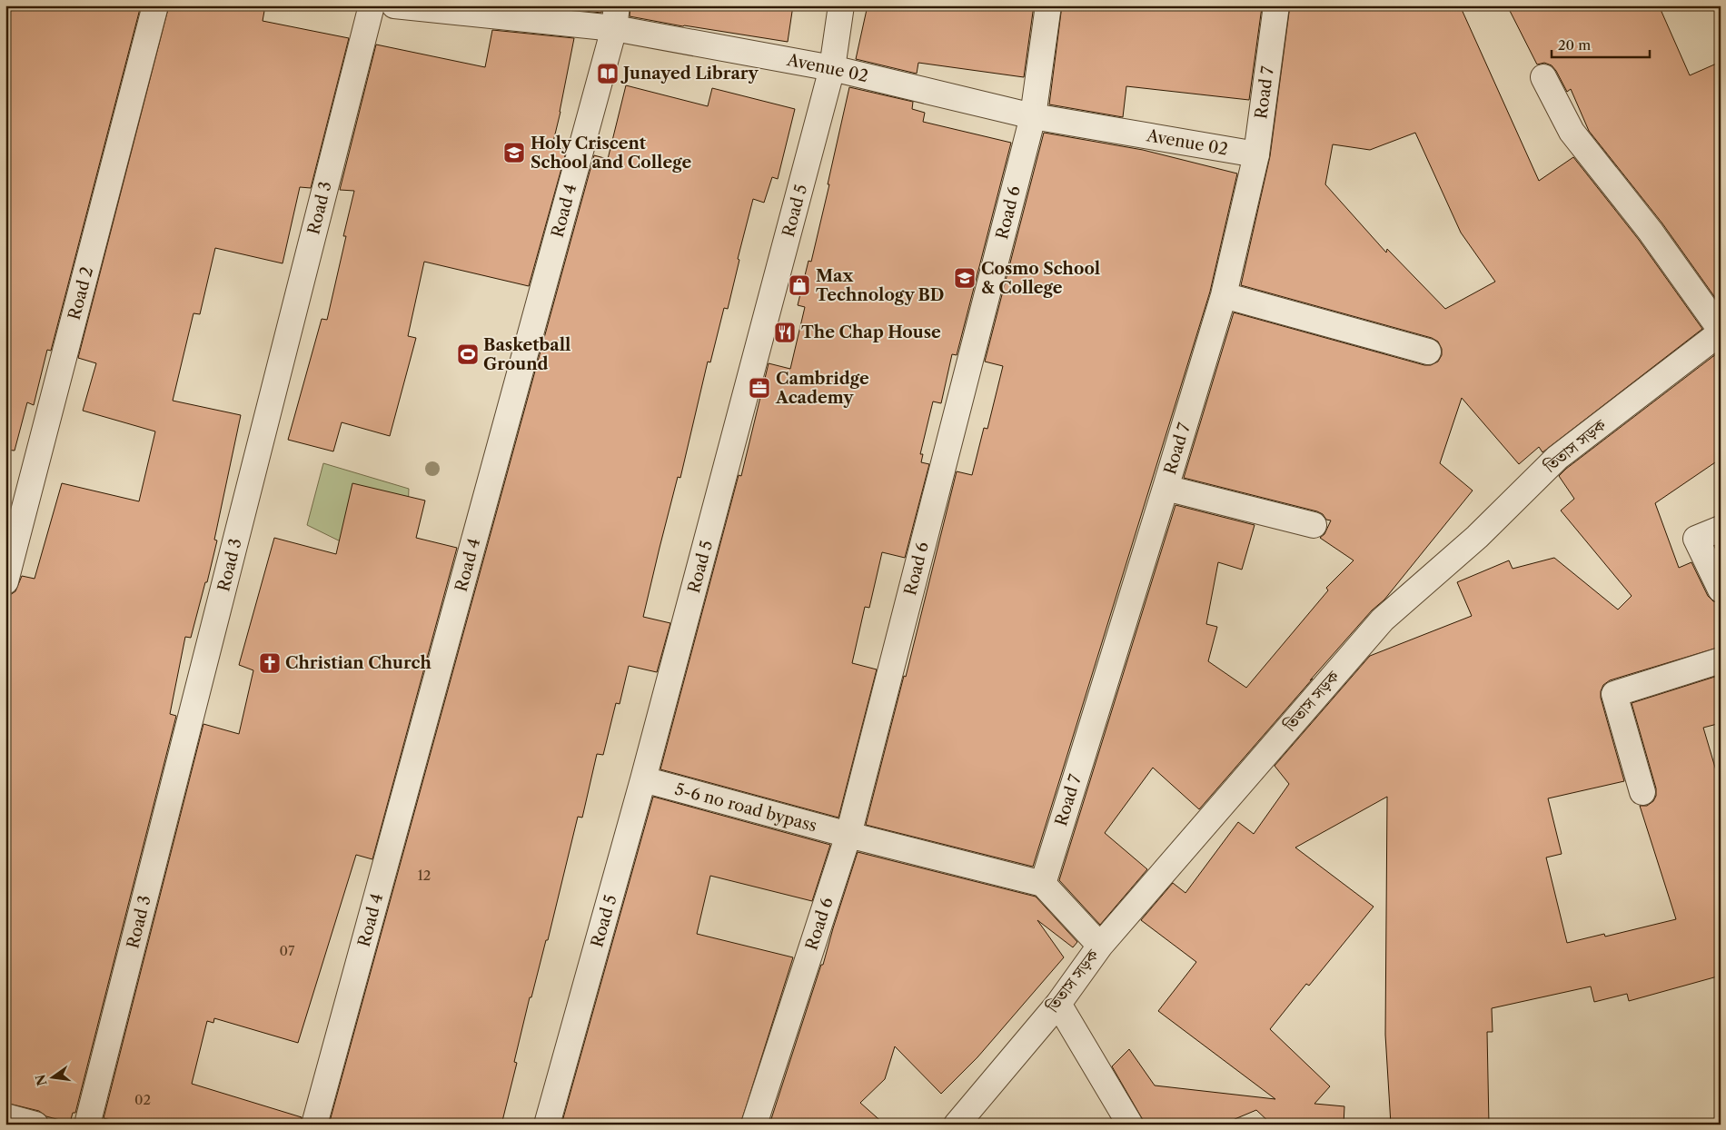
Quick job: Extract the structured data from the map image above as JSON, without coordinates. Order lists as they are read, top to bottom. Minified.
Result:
{"streets":{"street":["Avenue 02","Road 7","Road 3","Road 4","Road 5","Road 6","Road 2","তিতাস সড়ক","5-6 no road bypass"]},"crossings":[["Avenue 02","Road 7"],["Avenue 02","Road 4"],["Avenue 02","Road 5"],["Avenue 02","Road 6"],["Road 7","5-6 no road bypass"],["Road 5","5-6 no road bypass"],["Road 6","5-6 no road bypass"]],"places":{"library":["Junayed Library"],"school or university":["Holy Criscent School and College","Cosmo School & College"],"shop":["Max Technology BD"],"restaurant":["The Chap House"],"sports":["Basketball Ground"],"office":["Cambridge Academy"],"church":["Christian Church"]},"house_numbers":["12","07","02"],"scale_bar":"20 m","north":"left"}
